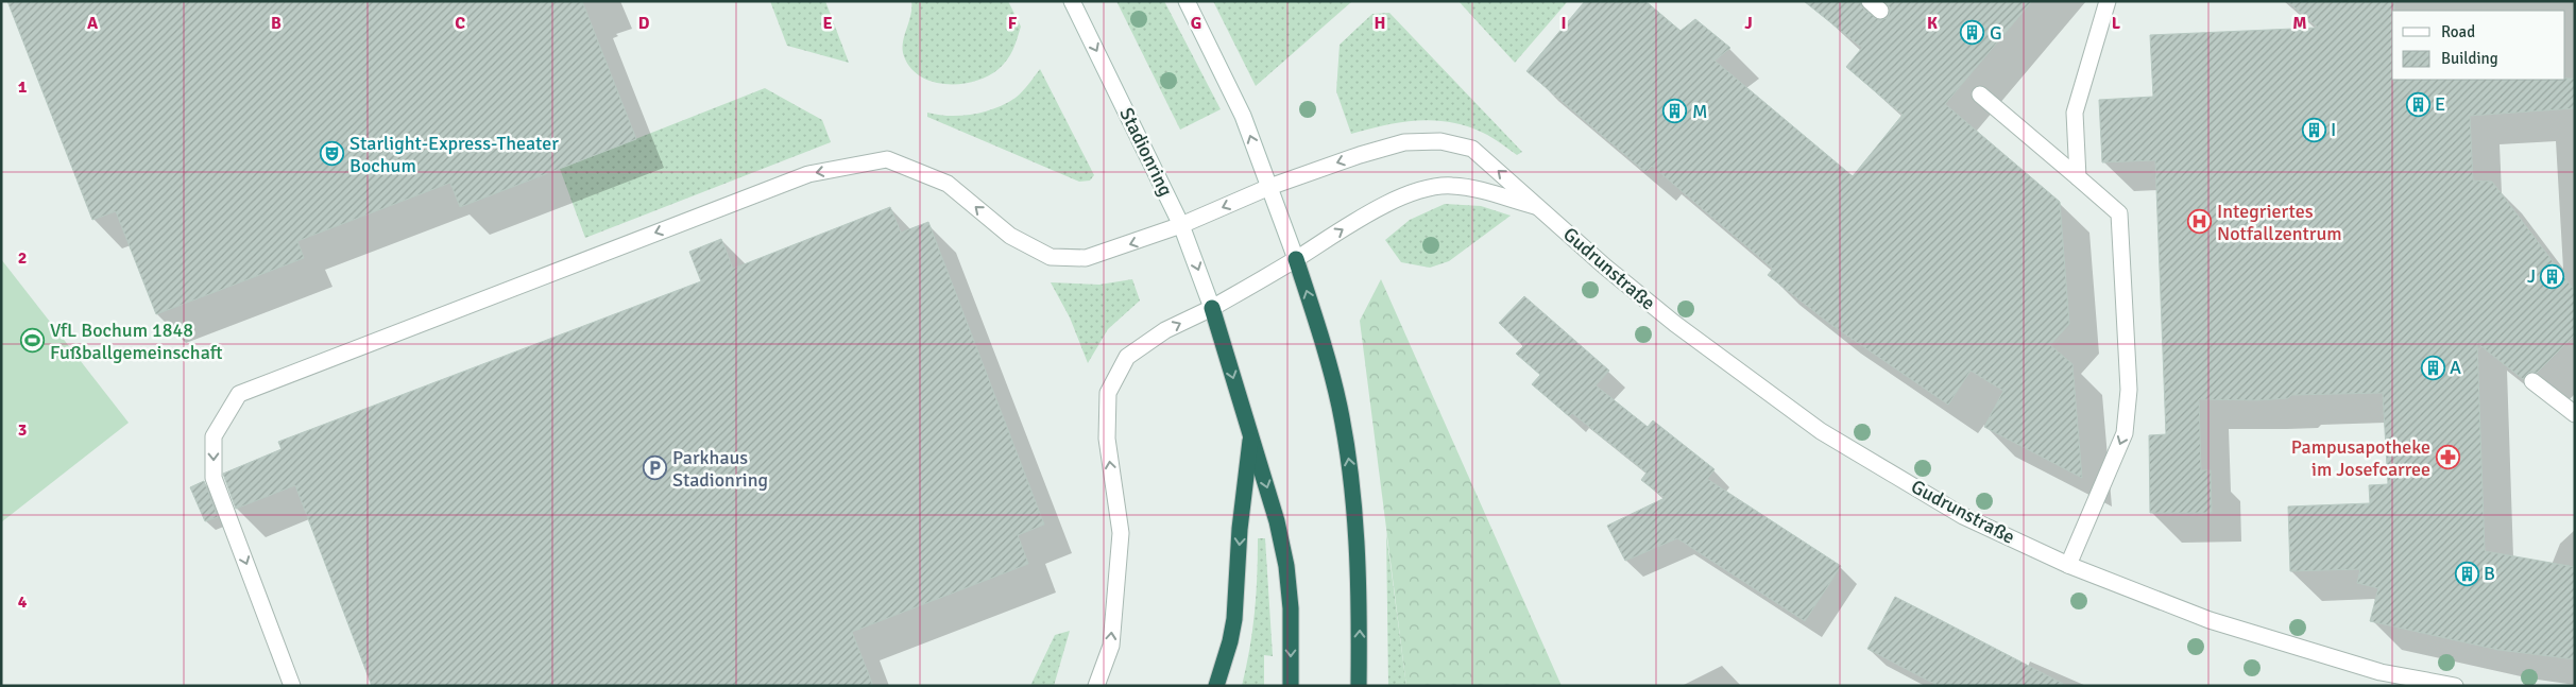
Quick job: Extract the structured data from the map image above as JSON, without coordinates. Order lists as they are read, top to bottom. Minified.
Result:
{"streets":{"street":["Stadionring","Gudrunstraße"]},"crossings":[["Stadionring","Gudrunstraße"]],"places":{"building":["G","E","M","I","J","A","B"],"theatre":["Starlight-Express-Theater Bochum"],"hospital":["Integriertes Notfallzentrum"],"sports":["VfL Bochum 1848 Fußballgemeinschaft"],"pharmacy":["Pampusapotheke im Josefcarree"],"parking":["Parkhaus Stadionring"]},"legend":["Road","Building"],"grid":{"columns":["A","B","C","D","E","F","G","H","I","J","K","L","M"],"rows":["1","2","3","4"]}}
